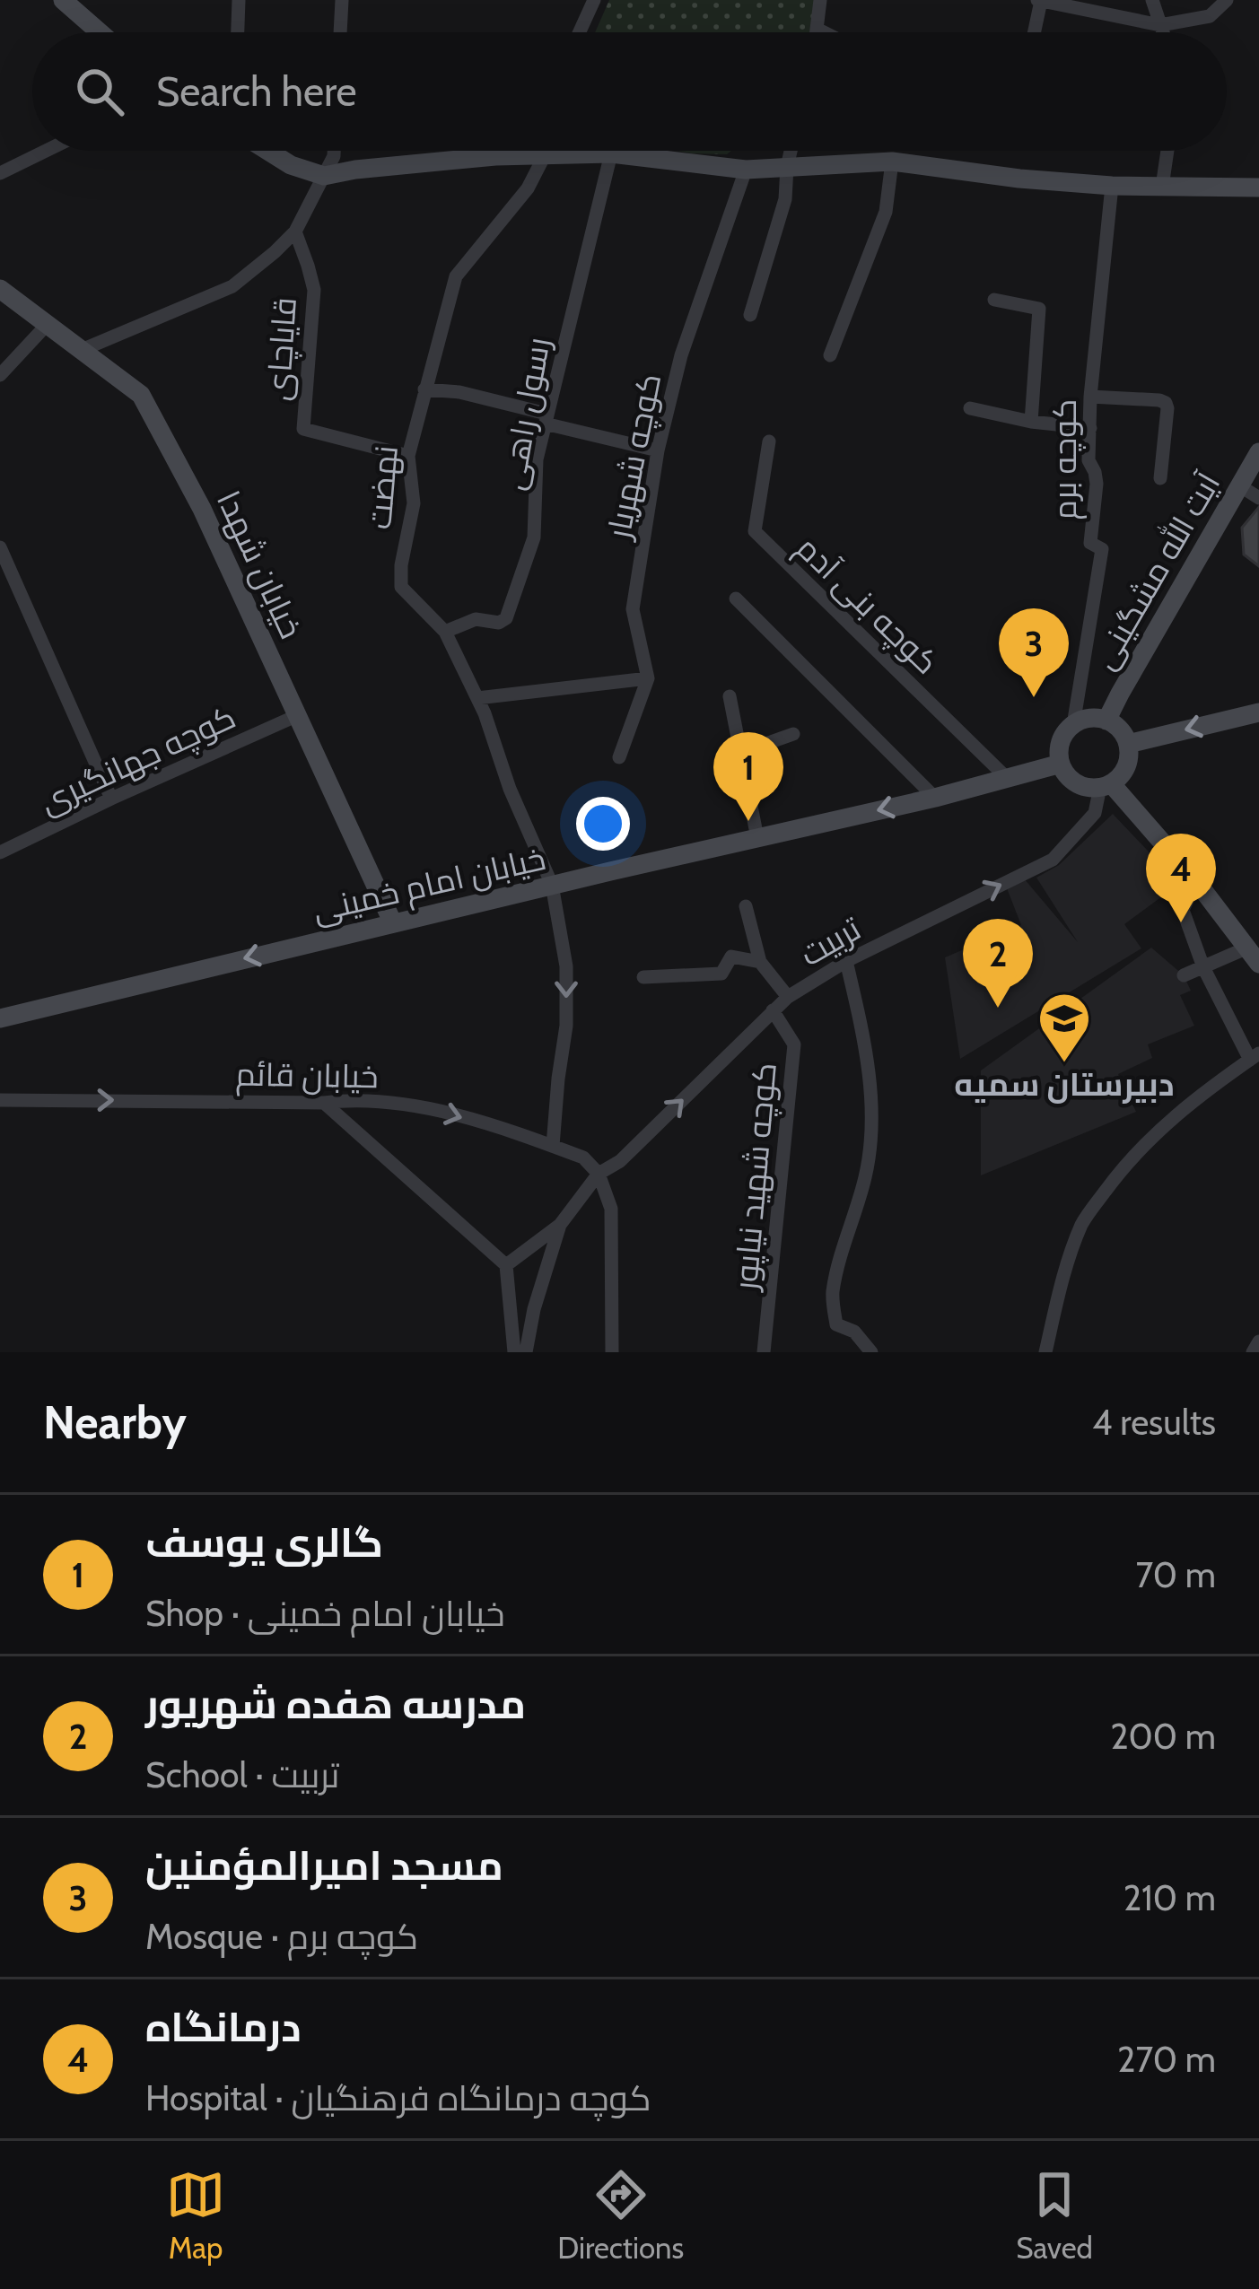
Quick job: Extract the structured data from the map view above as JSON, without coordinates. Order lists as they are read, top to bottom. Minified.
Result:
{"streets":{"street":["قایاچای","رسول راهی","کوچه شهریار","کوچه برم","نهضت","خیابان شهدا","آیت الله مشگینی","کوچه بنی آدم","کوچه جهانگیری","خیابان امام خمینی","تربیت","خیابان قائم","کوچه شهید نیاپور"]},"crossings":[["قایاچای","نهضت"],["رسول راهی","نهضت"],["کوچه برم","آیت الله مشگینی"],["کوچه برم","خیابان امام خمینی"],["کوچه برم","تربیت"],["نهضت","خیابان امام خمینی"],["نهضت","خیابان قائم"],["خیابان شهدا","کوچه جهانگیری"],["خیابان شهدا","خیابان امام خمینی"],["آیت الله مشگینی","خیابان امام خمینی"],["آیت الله مشگینی","تربیت"],["کوچه بنی آدم","خیابان امام خمینی"],["خیابان امام خمینی","تربیت"],["تربیت","خیابان قائم"],["تربیت","کوچه شهید نیاپور"]],"one_way":["خیابان امام خمینی","تربیت","خیابان قائم"],"places":{"school or university":["دبیرستان سمیه"]},"page":{"search":"Search here","pins":["3","1","4","2"],"heading":["Nearby","4 results"],"list":[{"mark":"1","name":"گالری یوسف","note":"Shop · خیابان امام خمینی","value":"70 m"},{"mark":"2","name":"مدرسه هفده شهریور","note":"School · تربیت","value":"200 m"},{"mark":"3","name":"مسجد امیرالمؤمنین","note":"Mosque · کوچه برم","value":"210 m"},{"mark":"4","name":"درمانگاه","note":"Hospital · کوچه درمانگاه فرهنگیان","value":"270 m"}],"nav":["Map","Directions","Saved"]}}
